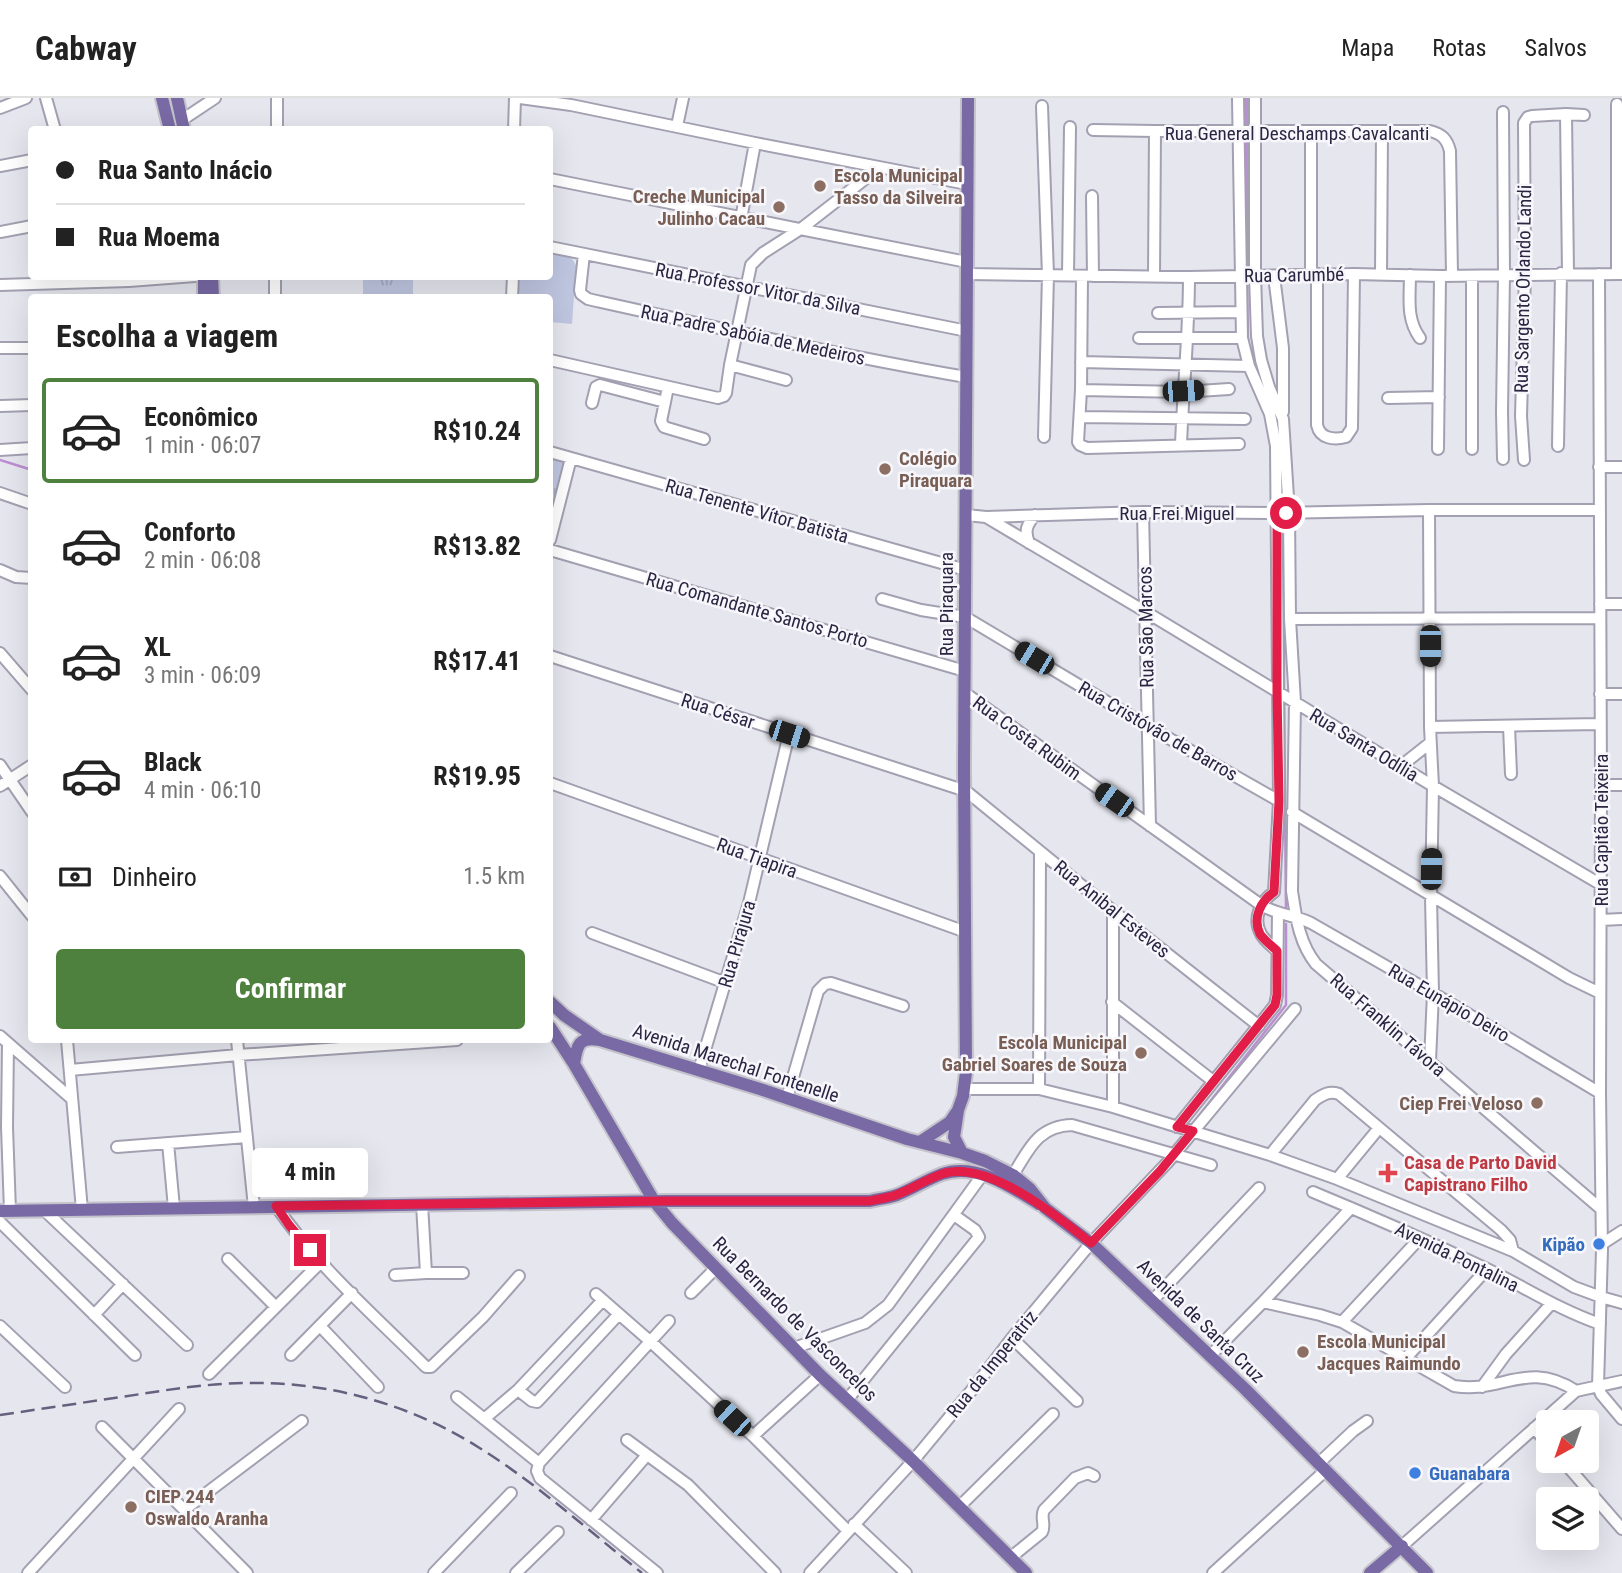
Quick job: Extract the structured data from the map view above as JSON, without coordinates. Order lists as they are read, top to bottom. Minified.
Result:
{"streets":{"main road":["Rua Piraquara","Avenida Marechal Fontenelle","Rua Bernardo de Vasconcelos","Avenida de Santa Cruz"],"street":["Rua General Deschamps Cavalcanti","Rua Carumbé","Rua Professor Vitor da Silva","Rua Sargento Orlando Landi","Rua Padre Sabóia de Medeiros","Rua Tenente Vítor Batista","Rua Frei Miguel","Rua Comandante Santos Porto","Rua Sāo Marcos","Rua César","Rua Cristóvão de Barros","Rua Costa Rubim","Rua Santa Odília","Rua Capitão Teixeira","Rua Tiapira","Rua Anibal Esteves","Rua Pirajura","Rua Eunápio Deiro","Rua Franklin Távora","Avenida Pontalina","Rua da Imperatriz"]},"crossings":[["Rua General Deschamps Cavalcanti","Rua Carumbé"],["Rua Carumbé","Rua Sargento Orlando Landi"],["Rua Carumbé","Rua Piraquara"],["Rua Carumbé","Rua Capitão Teixeira"],["Rua Professor Vitor da Silva","Rua Padre Sabóia de Medeiros"],["Rua Professor Vitor da Silva","Rua Piraquara"],["Rua Padre Sabóia de Medeiros","Rua Piraquara"],["Rua Tenente Vítor Batista","Rua Piraquara"],["Rua Frei Miguel","Rua Piraquara"],["Rua Frei Miguel","Rua Sāo Marcos"],["Rua Frei Miguel","Rua Santa Odília"],["Rua Frei Miguel","Rua Capitão Teixeira"],["Rua Piraquara","Rua Comandante Santos Porto"],["Rua Piraquara","Rua César"],["Rua Piraquara","Rua Cristóvão de Barros"],["Rua Piraquara","Rua Costa Rubim"],["Rua Piraquara","Rua Tiapira"],["Rua Piraquara","Rua Anibal Esteves"],["Rua Piraquara","Avenida de Santa Cruz"],["Rua Sāo Marcos","Rua Cristóvão de Barros"],["Rua Sāo Marcos","Rua Costa Rubim"],["Rua Sāo Marcos","Rua Santa Odília"],["Rua César","Rua Anibal Esteves"],["Rua César","Rua Pirajura"],["Rua Costa Rubim","Rua Eunápio Deiro"],["Rua Santa Odília","Rua Capitão Teixeira"],["Rua Capitão Teixeira","Rua Eunápio Deiro"],["Rua Capitão Teixeira","Rua Franklin Távora"],["Rua Capitão Teixeira","Avenida Pontalina"],["Rua Tiapira","Rua Pirajura"],["Rua Pirajura","Avenida Marechal Fontenelle"],["Rua Eunápio Deiro","Rua Franklin Távora"],["Avenida Marechal Fontenelle","Avenida de Santa Cruz"],["Rua Bernardo de Vasconcelos","Rua da Imperatriz"],["Avenida de Santa Cruz","Rua da Imperatriz"]],"places":{"other":["Escola Municipal Tasso da Silveira","Creche Municipal Julinho Cacau","Colégio Piraquara","Escola Municipal Gabriel Soares de Souza","Ciep Frei Veloso","Kipão","Escola Municipal Jacques Raimundo","Guanabara","CIEP 244 Oswaldo Aranha"],"health":["Casa de Parto David Capistrano Filho"]},"north":"bottom left","page":{"header":"Cabway","nav":["Mapa","Rotas","Salvos"],"banner":["Rua Santo Inácio","Rua Moema"],"heading":"Escolha a viagem","list":[{"name":"Econômico","note":"1 min · 06:07","value":"R$10.24"},{"name":"Conforto","note":"2 min · 06:08","value":"R$13.82"},{"name":"XL","note":"3 min · 06:09","value":"R$17.41"},{"name":"Black","note":"4 min · 06:10","value":"R$19.95"}],"pay":["Dinheiro","1.5 km"],"buttons":"Confirmar","bubble":"4 min"}}
